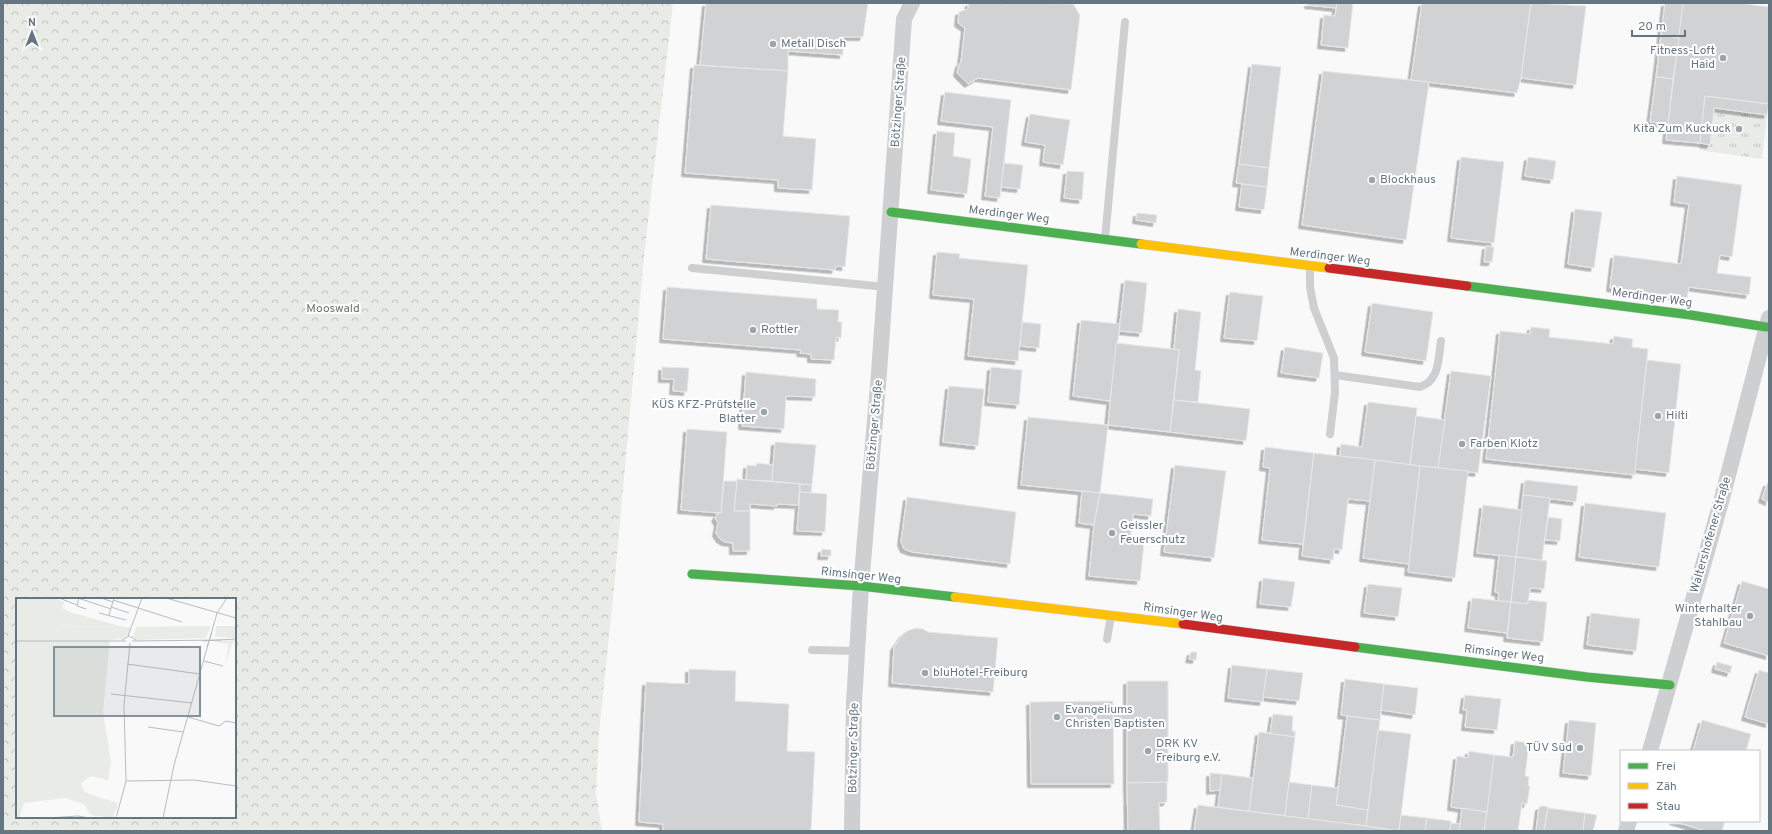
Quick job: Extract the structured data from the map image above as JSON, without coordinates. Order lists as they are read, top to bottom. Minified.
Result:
{"streets":{"street":["Bötzinger Straße","Merdinger Weg","Waltershofener Straße","Rimsinger Weg"]},"crossings":[["Bötzinger Straße","Merdinger Weg"],["Bötzinger Straße","Rimsinger Weg"],["Merdinger Weg","Waltershofener Straße"],["Waltershofener Straße","Rimsinger Weg"]],"parks":["Mooswald"],"places":["Metall Disch","Fitness-Loft Haid","Kita Zum Kuckuck","Blockhaus","Rottler","KÜS KFZ-Prüfstelle Blatter","Hilti","Farben Klotz","Geissler Feuerschutz","Winterhalter Stahlbau","bluHotel-Freiburg","Evangeliums Christen Baptisten","TÜV Süd","DRK KV Freiburg e.V."],"legend":["Frei","Zäh","Stau"],"scale_bar":"20 m","north":"top"}
